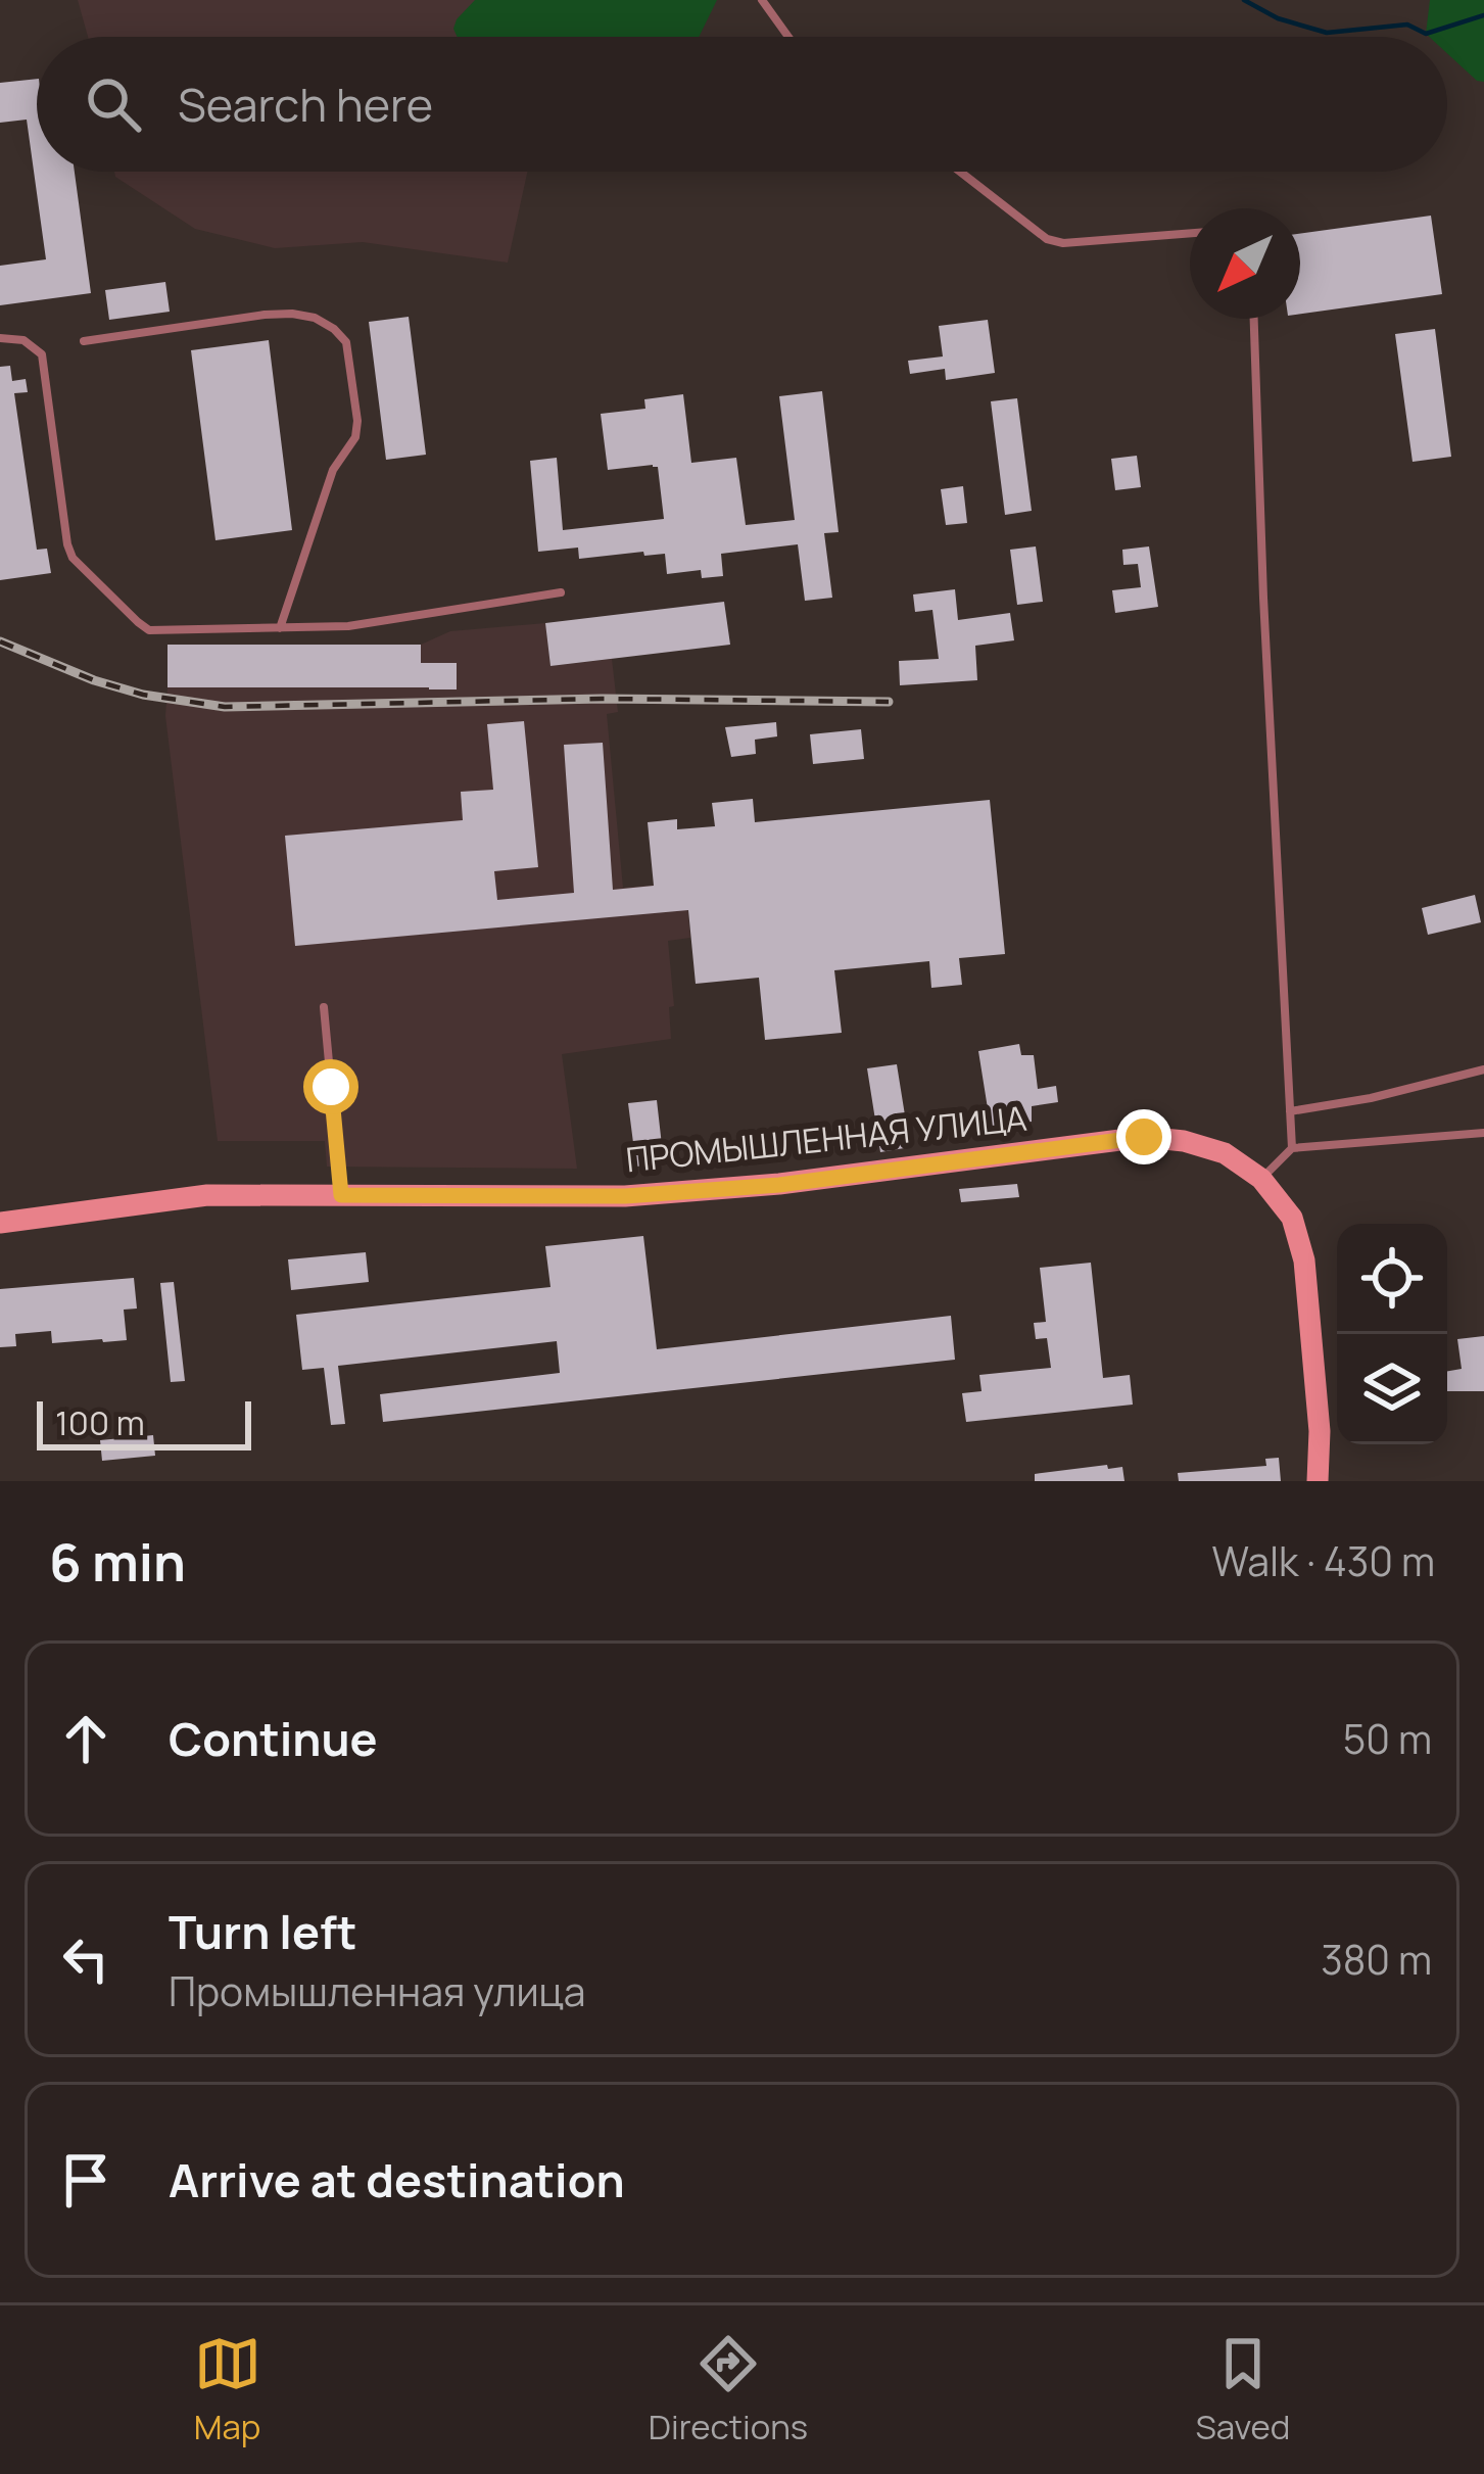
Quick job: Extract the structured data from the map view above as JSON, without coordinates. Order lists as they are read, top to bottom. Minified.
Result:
{"streets":{"street":["ПРОМЫШЛЕННАЯ УЛИЦА"]},"scale_bar":"100 m","north":"bottom left","page":{"search":"Search here","scale":"100 m","heading":["6 min","Walk · 430 m"],"list":[["Continue","50 m"],["Turn left","Промышленная улица","380 m"],"Arrive at destination"],"nav":["Map","Directions","Saved"]}}
